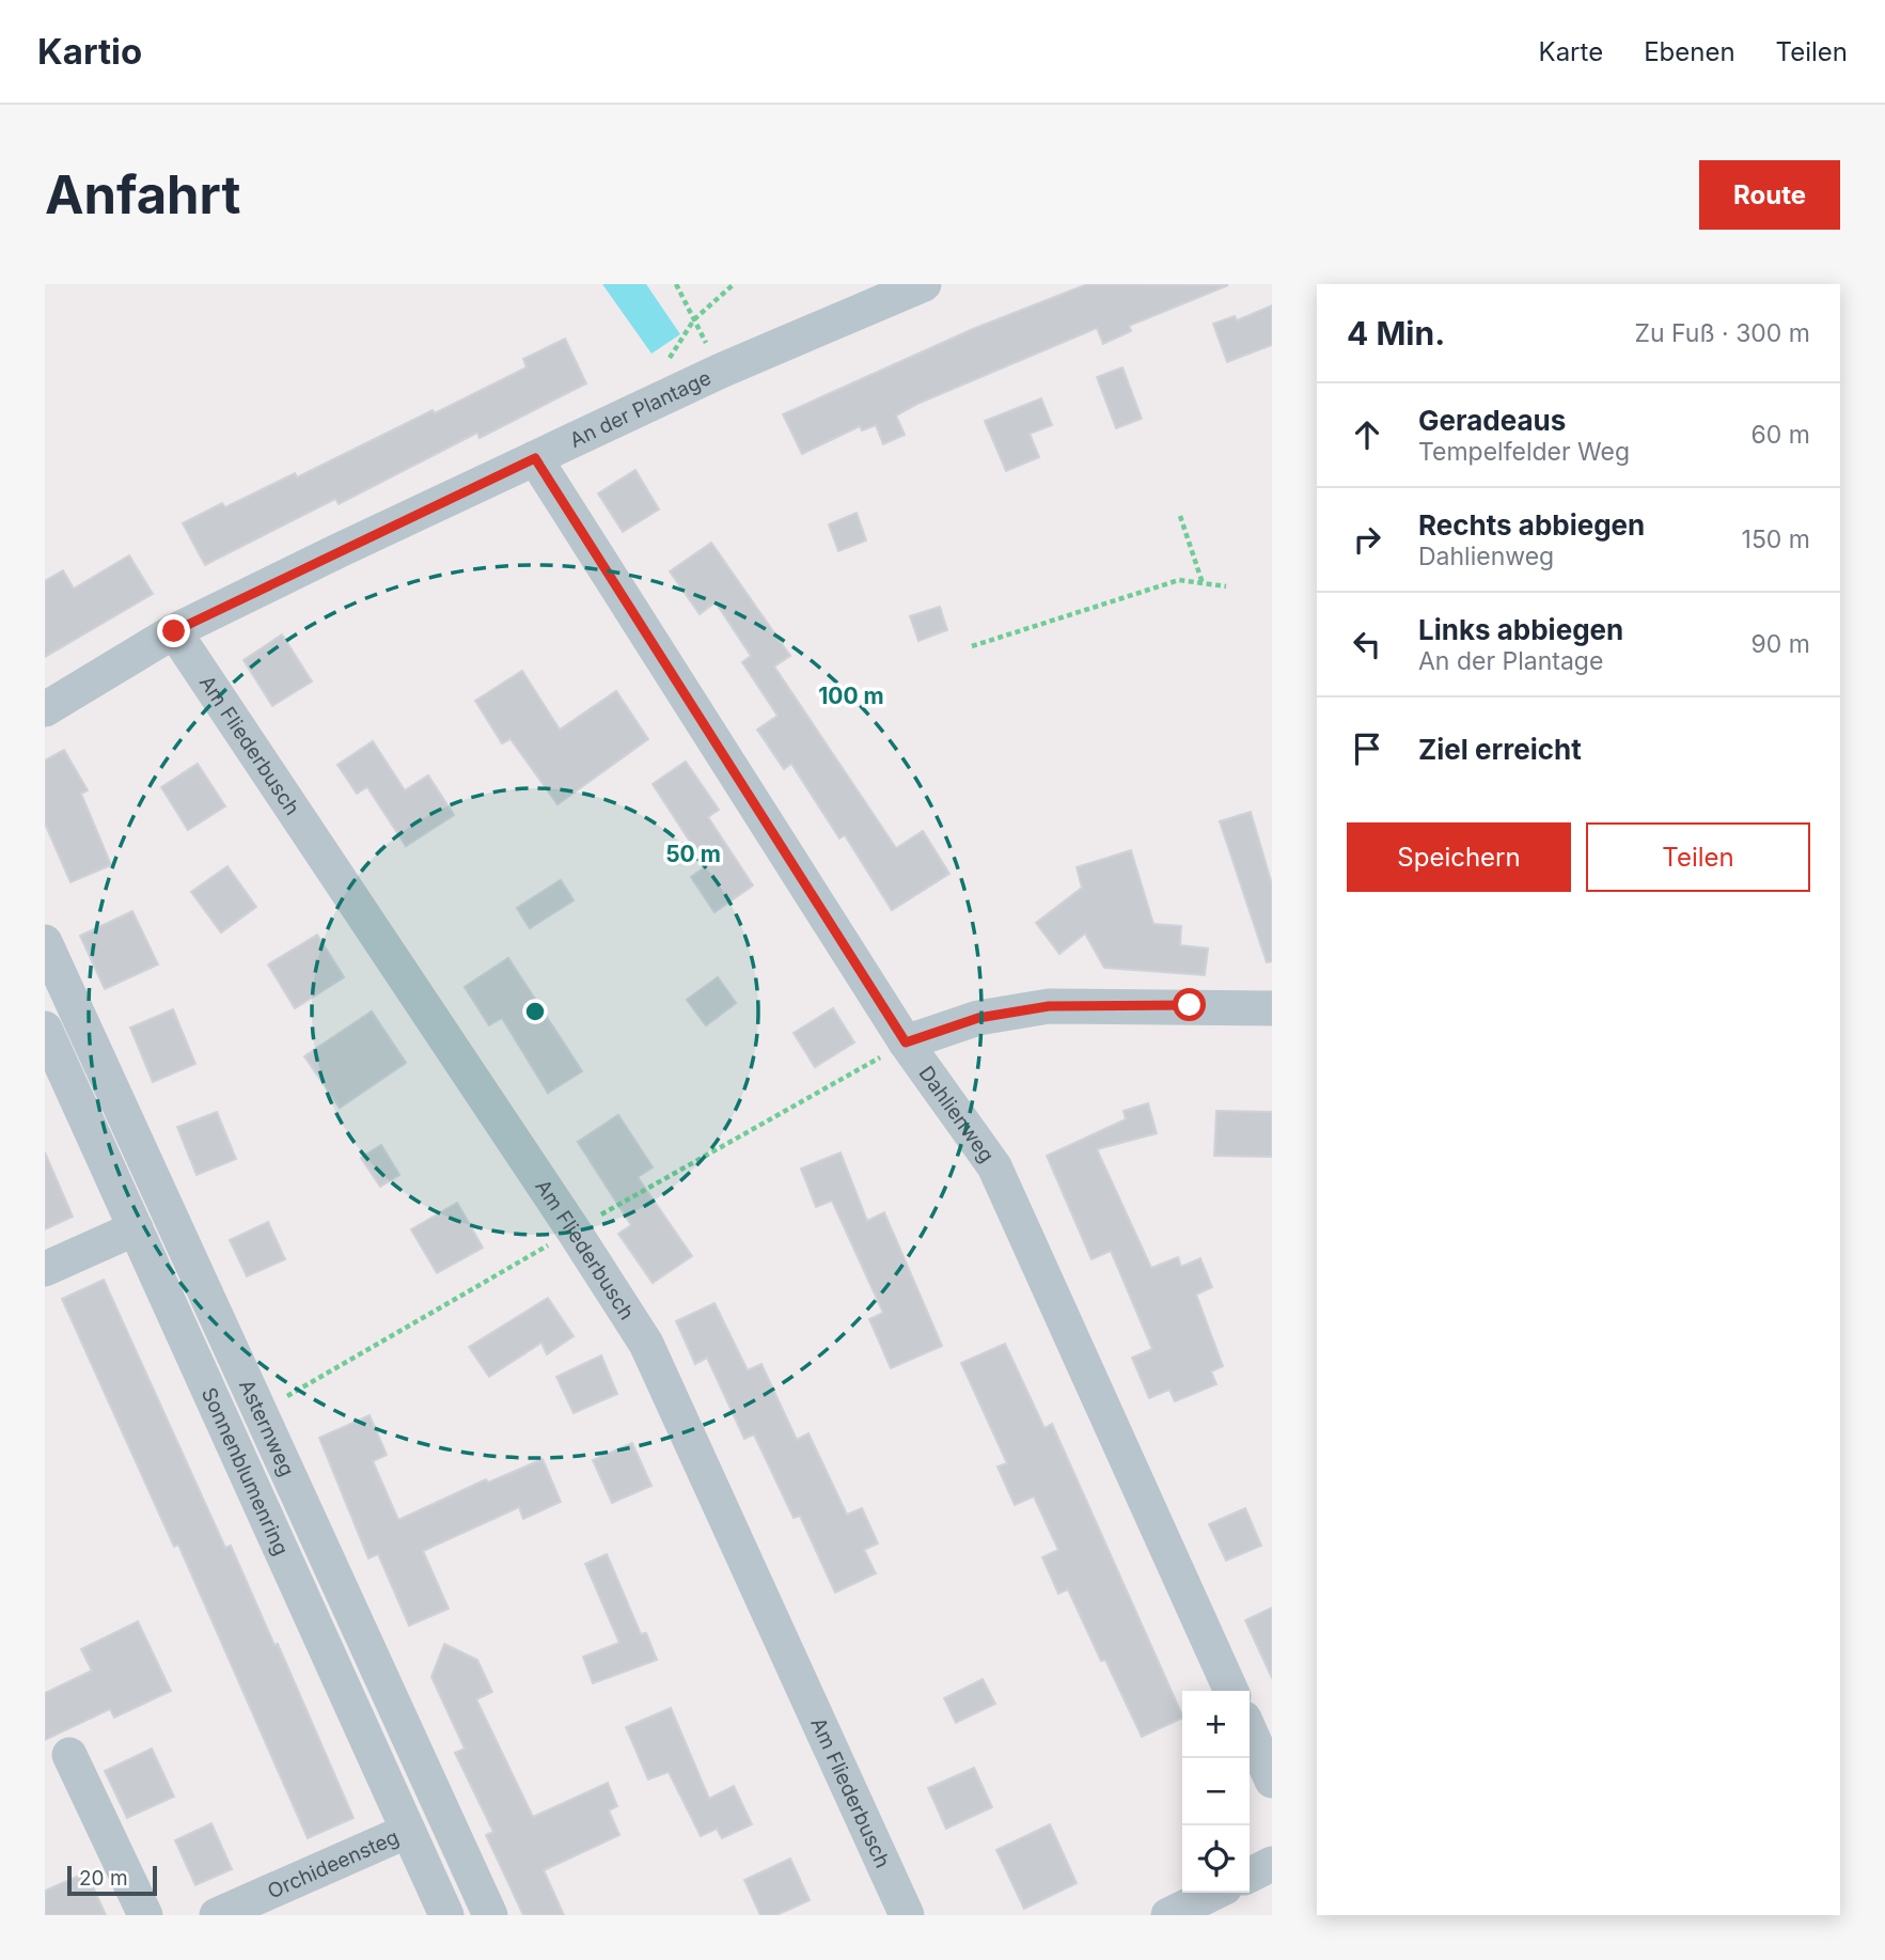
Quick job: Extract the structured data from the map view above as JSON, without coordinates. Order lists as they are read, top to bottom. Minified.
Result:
{"streets":{"street":["An der Plantage","Am Fliederbusch","Dahlienweg","Asternweg","Sonnenblumenring","Orchideensteg"]},"crossings":[["An der Plantage","Am Fliederbusch"],["An der Plantage","Dahlienweg"],["Sonnenblumenring","Orchideensteg"]],"scale_bar":"20 m","page":{"header":"Kartio","nav":["Karte","Ebenen","Teilen"],"buttons":["Route",["Speichern","Teilen"]],"title":"Anfahrt","heading":["4 Min.","Zu Fuß · 300 m"],"list":[["Geradeaus","Tempelfelder Weg","60 m"],["Rechts abbiegen","Dahlienweg","150 m"],["Links abbiegen","An der Plantage","90 m"],"Ziel erreicht"],"map_buttons":["+","−"],"scale":"20 m"},"rings":["100 m","50 m"]}
